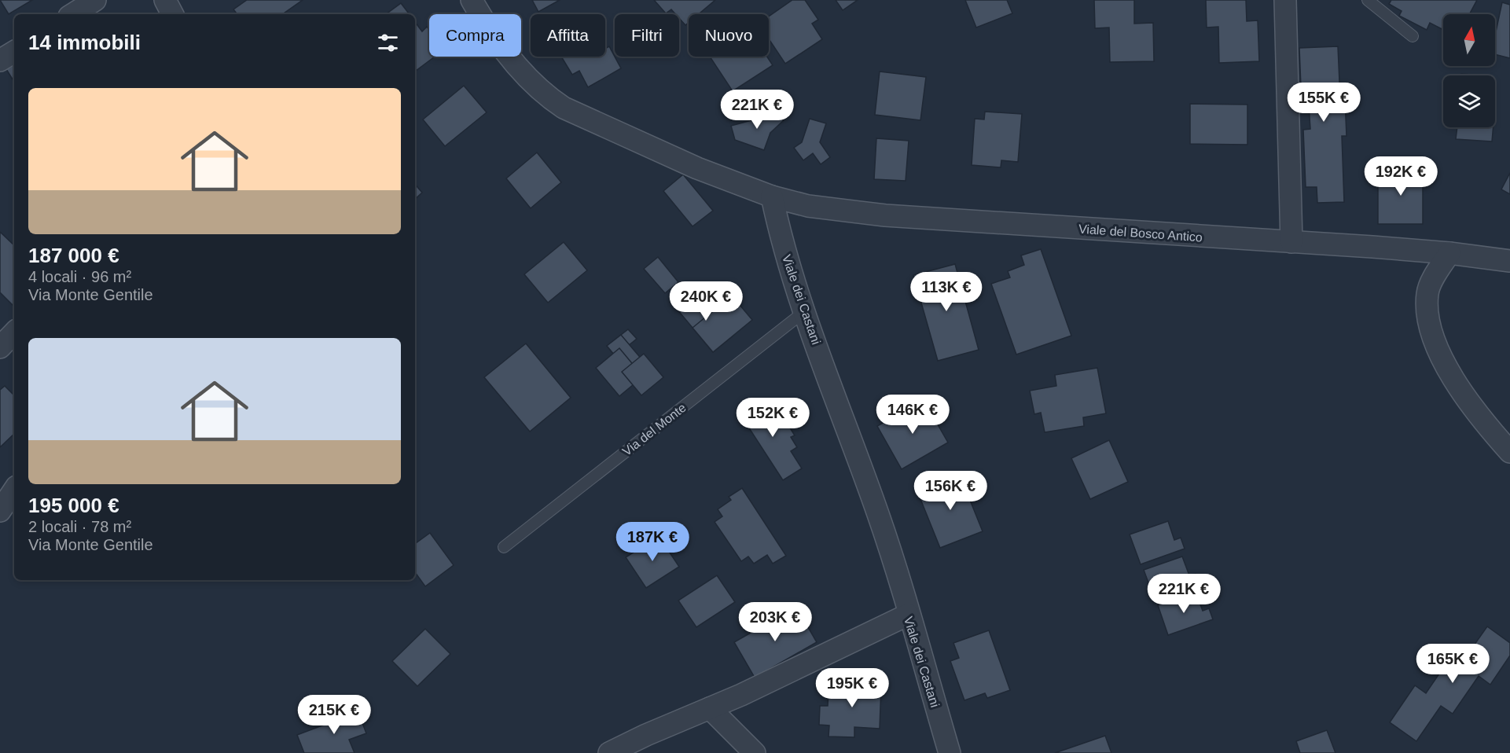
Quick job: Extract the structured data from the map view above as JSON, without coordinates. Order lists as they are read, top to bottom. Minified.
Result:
{"streets":{"street":["Viale del Bosco Antico","Viale dei Castani"],"lane":["Via del Monte"]},"crossings":[["Viale del Bosco Antico","Viale dei Castani"],["Viale dei Castani","Via del Monte"]],"north":"top","page":{"chip":["Compra","Affitta","Filtri","Nuovo"],"heading":"14 immobili","list":[{"name":"187 000 €","note":"4 locali · 96 m² · Via Monte Gentile"},{"name":"195 000 €","note":"2 locali · 78 m² · Via Monte Gentile"}],"price":["155K €","221K €","192K €","113K €","240K €","146K €","152K €","156K €","187K €","221K €","203K €","165K €","195K €","215K €"]}}
